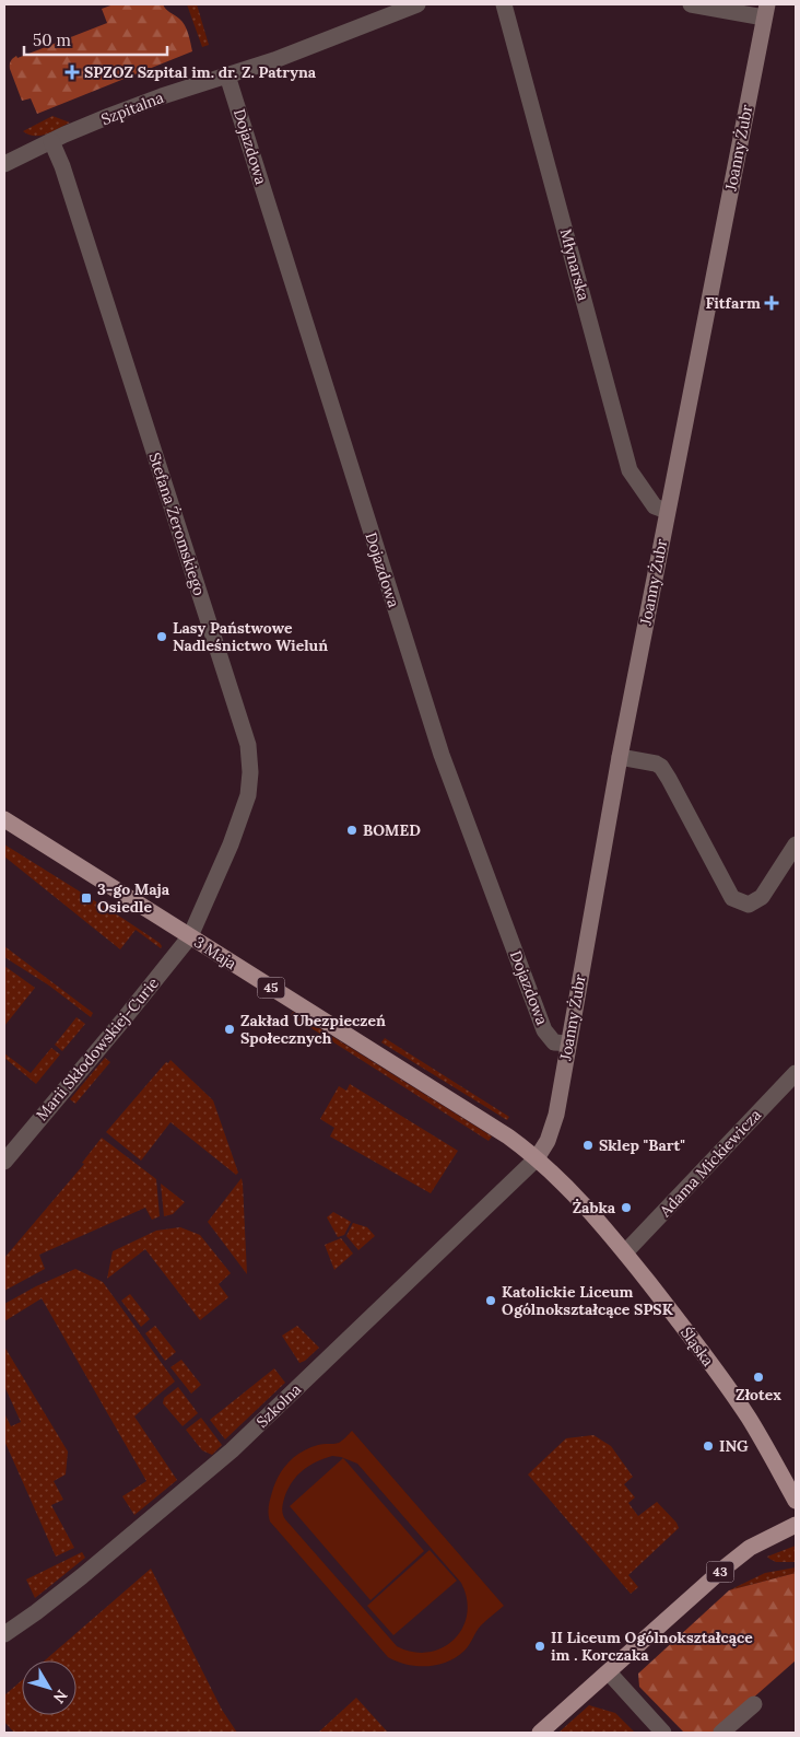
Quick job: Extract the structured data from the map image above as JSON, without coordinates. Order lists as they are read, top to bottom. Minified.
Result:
{"streets":{"main road":["3 Maja","45","Śląska","43"],"street":["Szpitalna","Dojazdowa","Joanny Żubr","Młynarska","Stefana Żeromskiego","Marii Skłodowskiej-Curie","Adama Mickiewicza","Szkolna"]},"crossings":[["Szpitalna","Dojazdowa"],["Szpitalna","Stefana Żeromskiego"],["Dojazdowa","Joanny Żubr"],["Joanny Żubr","Młynarska"],["Joanny Żubr","3 Maja"],["Joanny Żubr","Śląska"],["Joanny Żubr","Szkolna"],["Stefana Żeromskiego","3 Maja"],["Stefana Żeromskiego","Marii Skłodowskiej-Curie"],["3 Maja","Marii Skłodowskiej-Curie"],["3 Maja","Śląska"],["3 Maja","Szkolna"],["Adama Mickiewicza","Śląska"],["Śląska","Szkolna"]],"places":{"health":["SPZOZ Szpital im. dr. Z. Patryna","Fitfarm"],"other":["Lasy Państwowe Nadleśnictwo Wieluń","BOMED","Zakład Ubezpieczeń Społecznych","Sklep \"Bart\"","Żabka","Katolickie Liceum Ogólnokształcące SPSK","Złotex","ING","II Liceum Ogólnokształcące im . Korczaka"],"transit":["3-go Maja Osiedle"]},"scale_bar":"50 m","north":"bottom right"}
